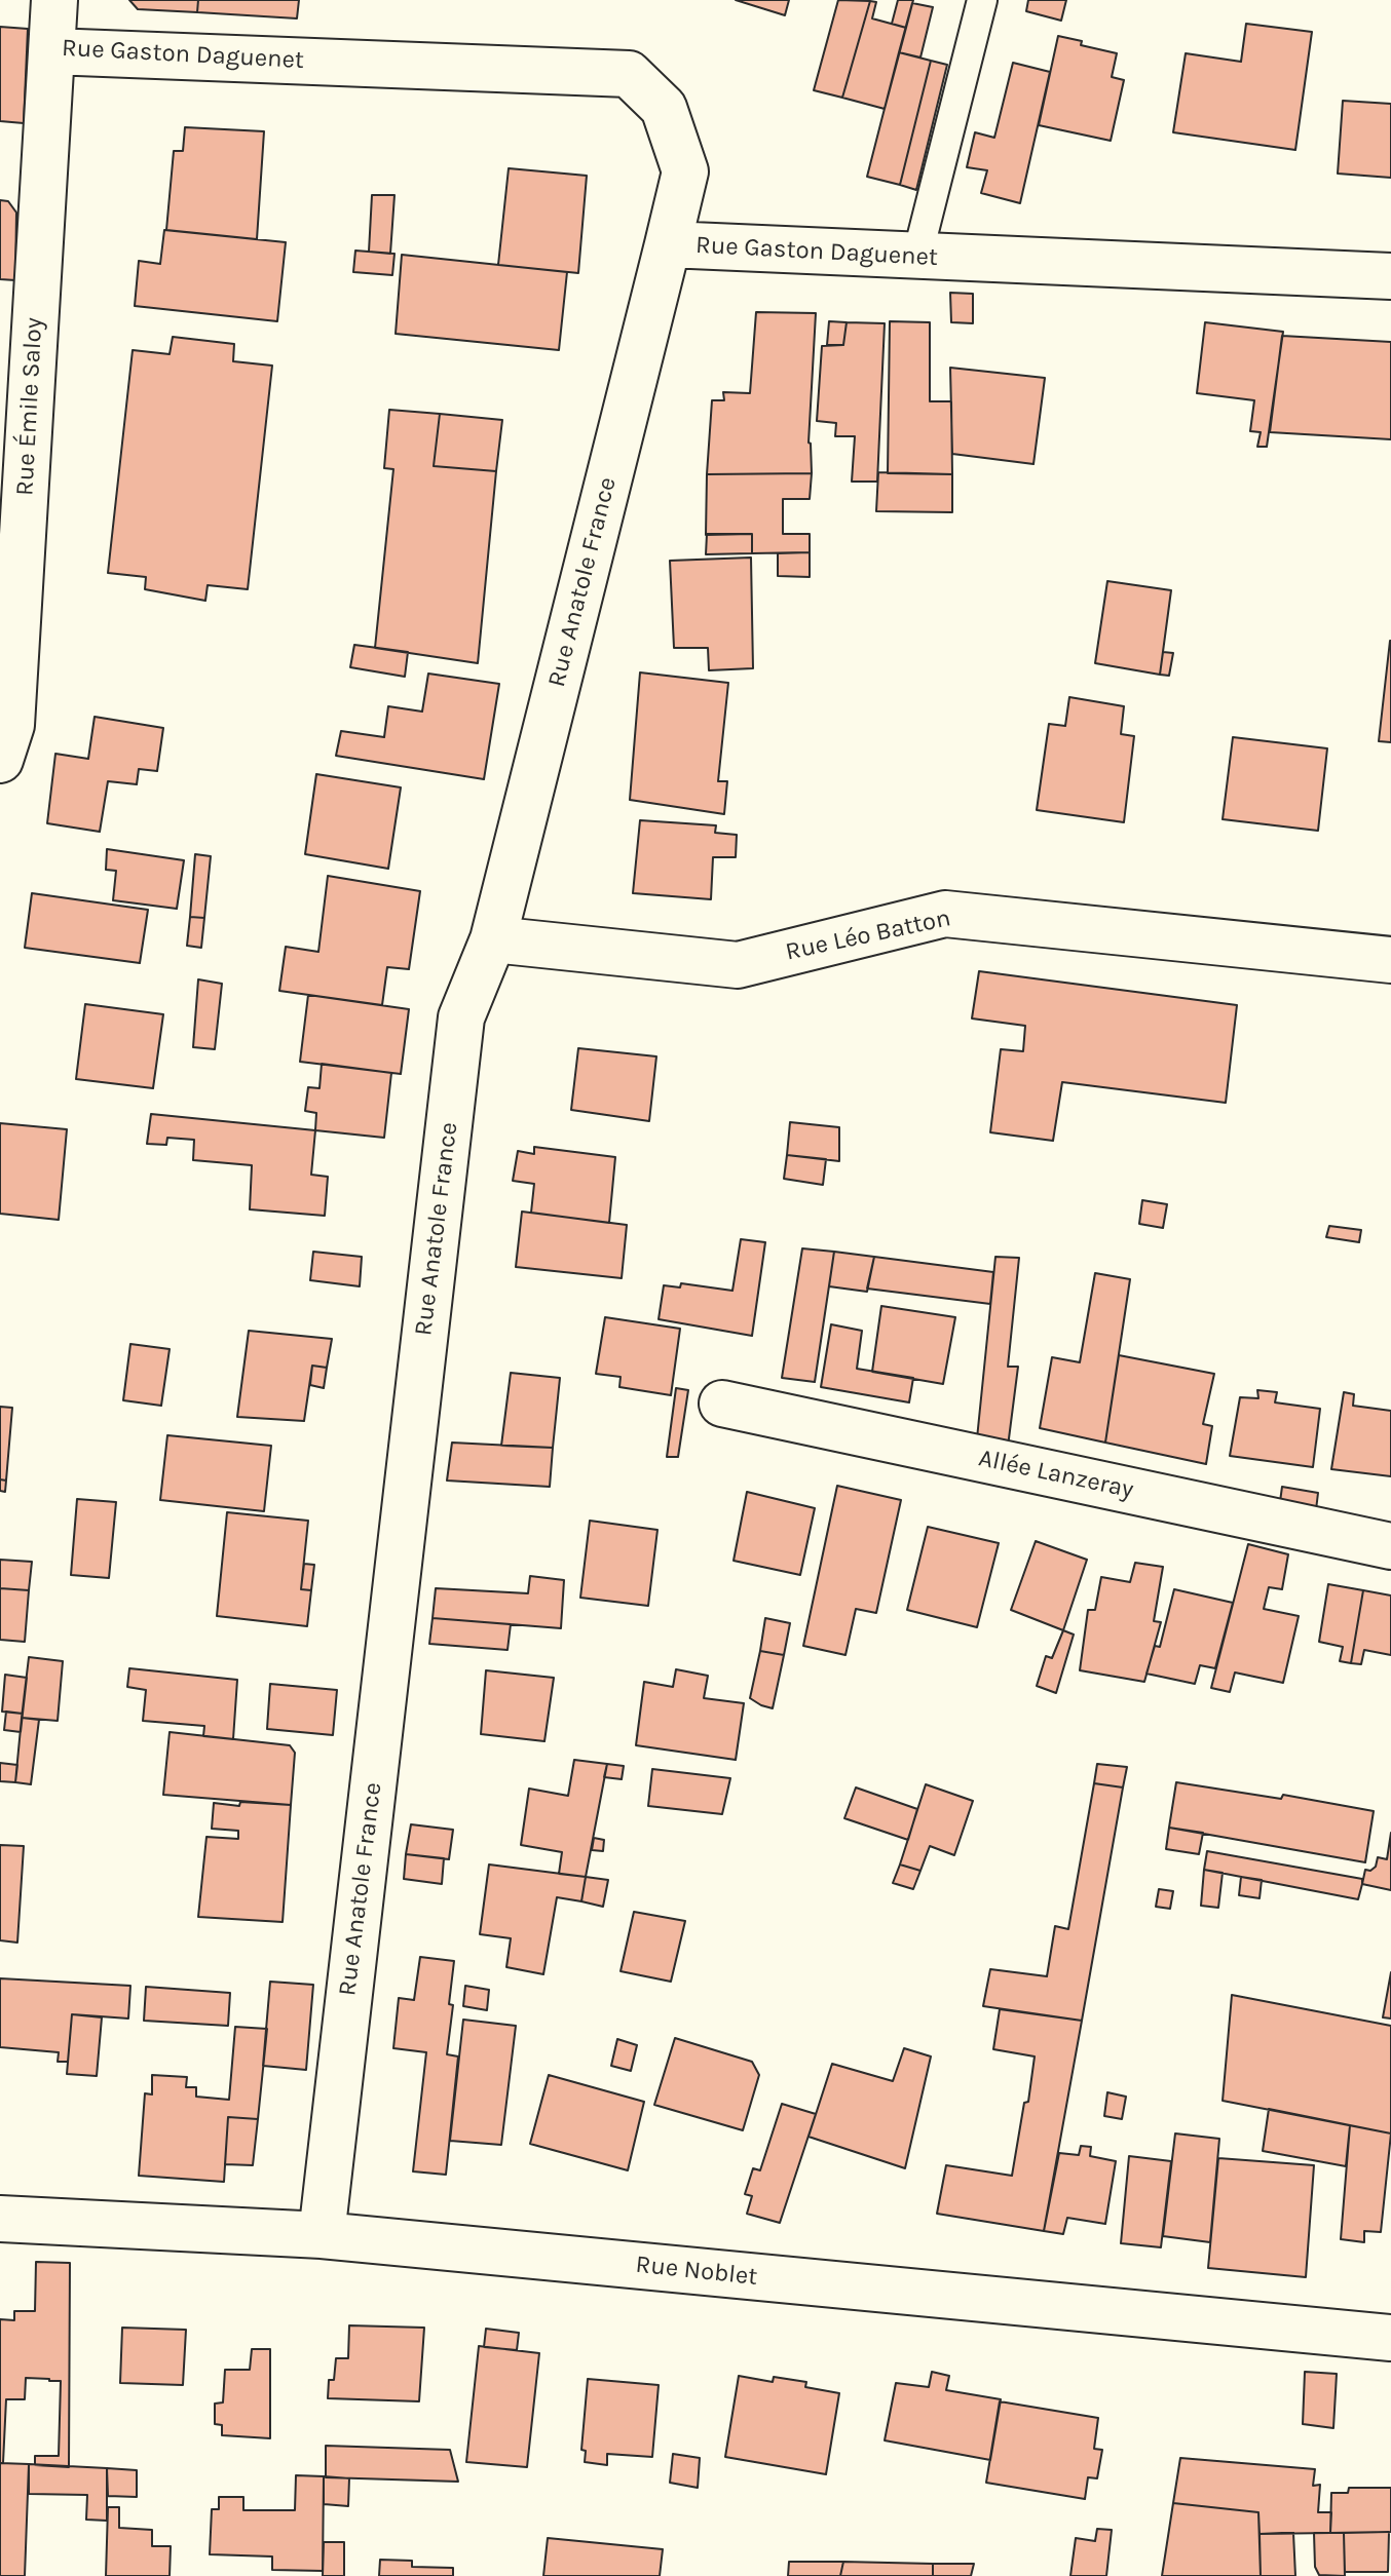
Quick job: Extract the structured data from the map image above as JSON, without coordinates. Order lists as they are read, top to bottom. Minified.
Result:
{"streets":{"street":["Rue Gaston Daguenet","Rue Émile Saloy","Rue Anatole France","Rue Léo Batton","Allée Lanzeray","Rue Noblet"]},"crossings":[["Rue Gaston Daguenet","Rue Émile Saloy"],["Rue Gaston Daguenet","Rue Anatole France"],["Rue Anatole France","Rue Léo Batton"],["Rue Anatole France","Rue Noblet"]]}
